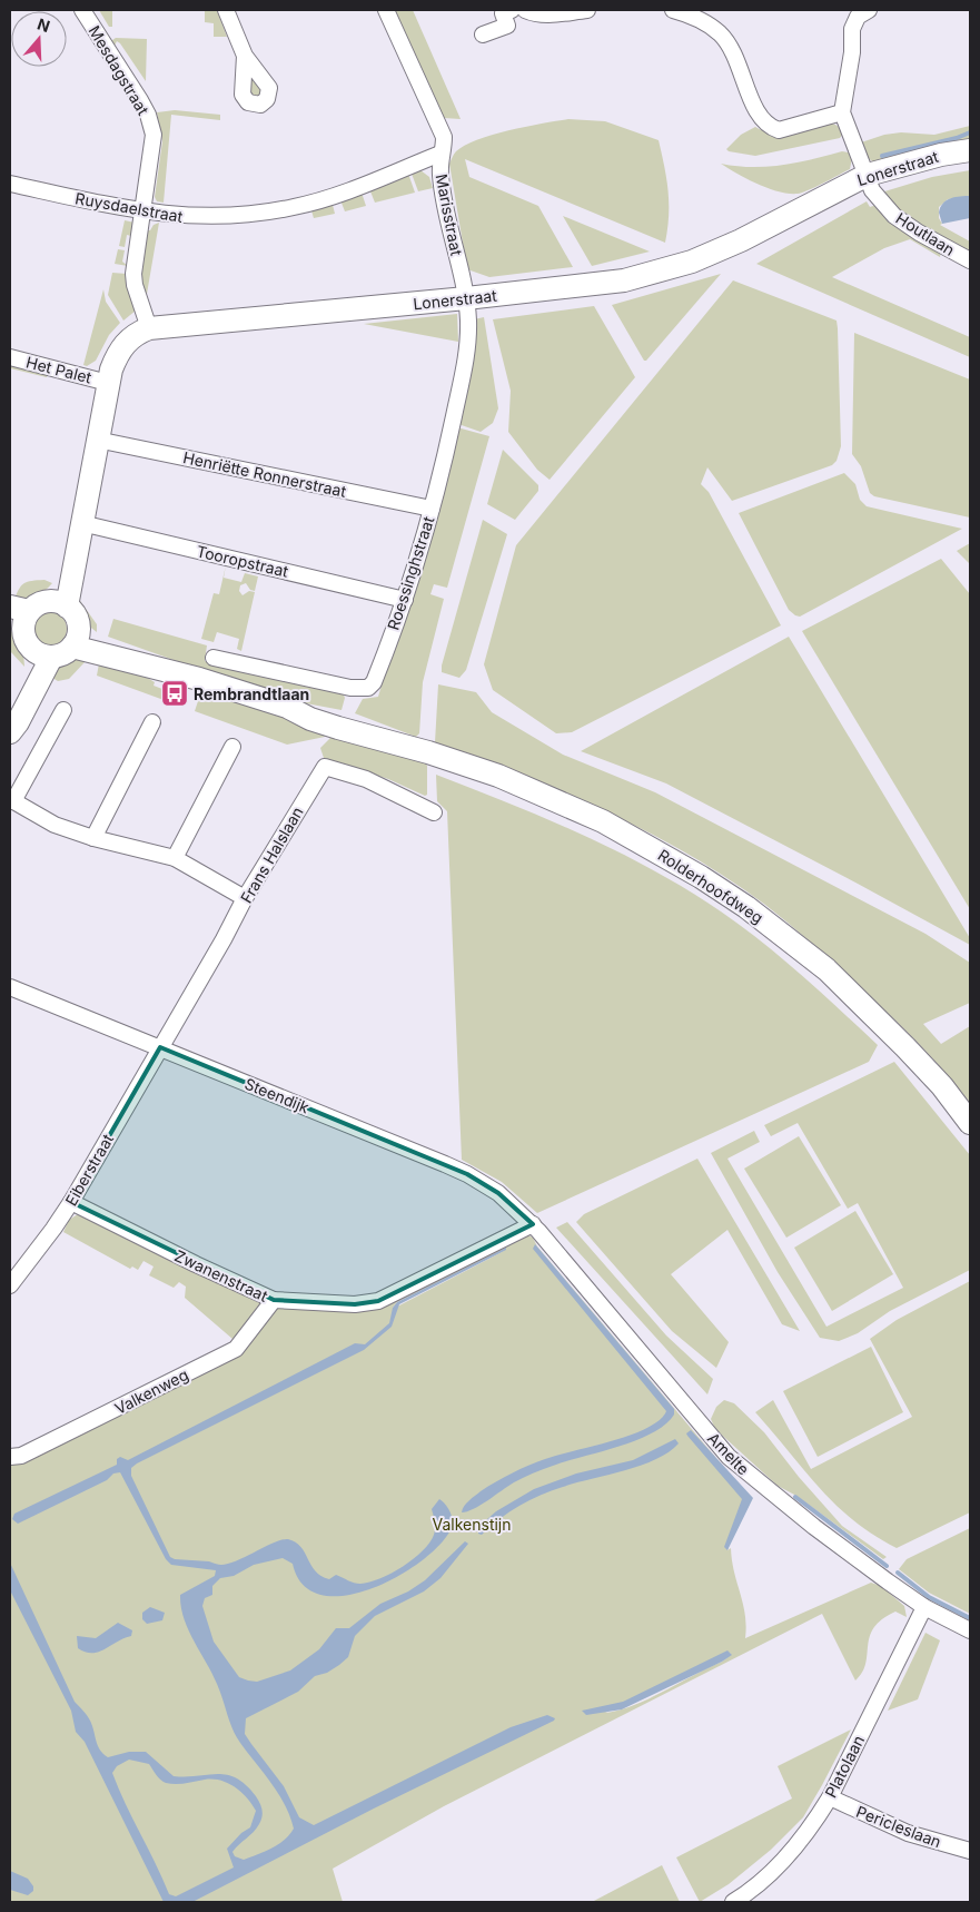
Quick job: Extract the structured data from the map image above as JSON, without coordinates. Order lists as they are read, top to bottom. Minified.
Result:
{"streets":{"street":["Mesdagstraat","Lonerstraat","Ruysdaelstraat","Marisstraat","Houtlaan","Het Palet","Henriëtte Ronnerstraat","Tooropstraat","Roessinghstraat","Frans Halslaan","Rolderhoofdweg","Steendijk","Eiberstraat","Zwanenstraat","Valkenweg","Amelte","Platolaan","Pericleslaan"]},"crossings":[["Mesdagstraat","Lonerstraat"],["Mesdagstraat","Ruysdaelstraat"],["Lonerstraat","Marisstraat"],["Lonerstraat","Houtlaan"],["Lonerstraat","Het Palet"],["Lonerstraat","Henriëtte Ronnerstraat"],["Lonerstraat","Tooropstraat"],["Lonerstraat","Roessinghstraat"],["Ruysdaelstraat","Marisstraat"],["Marisstraat","Roessinghstraat"],["Henriëtte Ronnerstraat","Roessinghstraat"],["Tooropstraat","Roessinghstraat"],["Frans Halslaan","Steendijk"],["Frans Halslaan","Eiberstraat"],["Steendijk","Eiberstraat"],["Steendijk","Zwanenstraat"],["Steendijk","Amelte"],["Eiberstraat","Zwanenstraat"],["Zwanenstraat","Valkenweg"],["Zwanenstraat","Amelte"],["Amelte","Platolaan"],["Platolaan","Pericleslaan"]],"parks":["Valkenstijn"],"places":{"bus stop":["Rembrandtlaan"]},"north":"top"}
